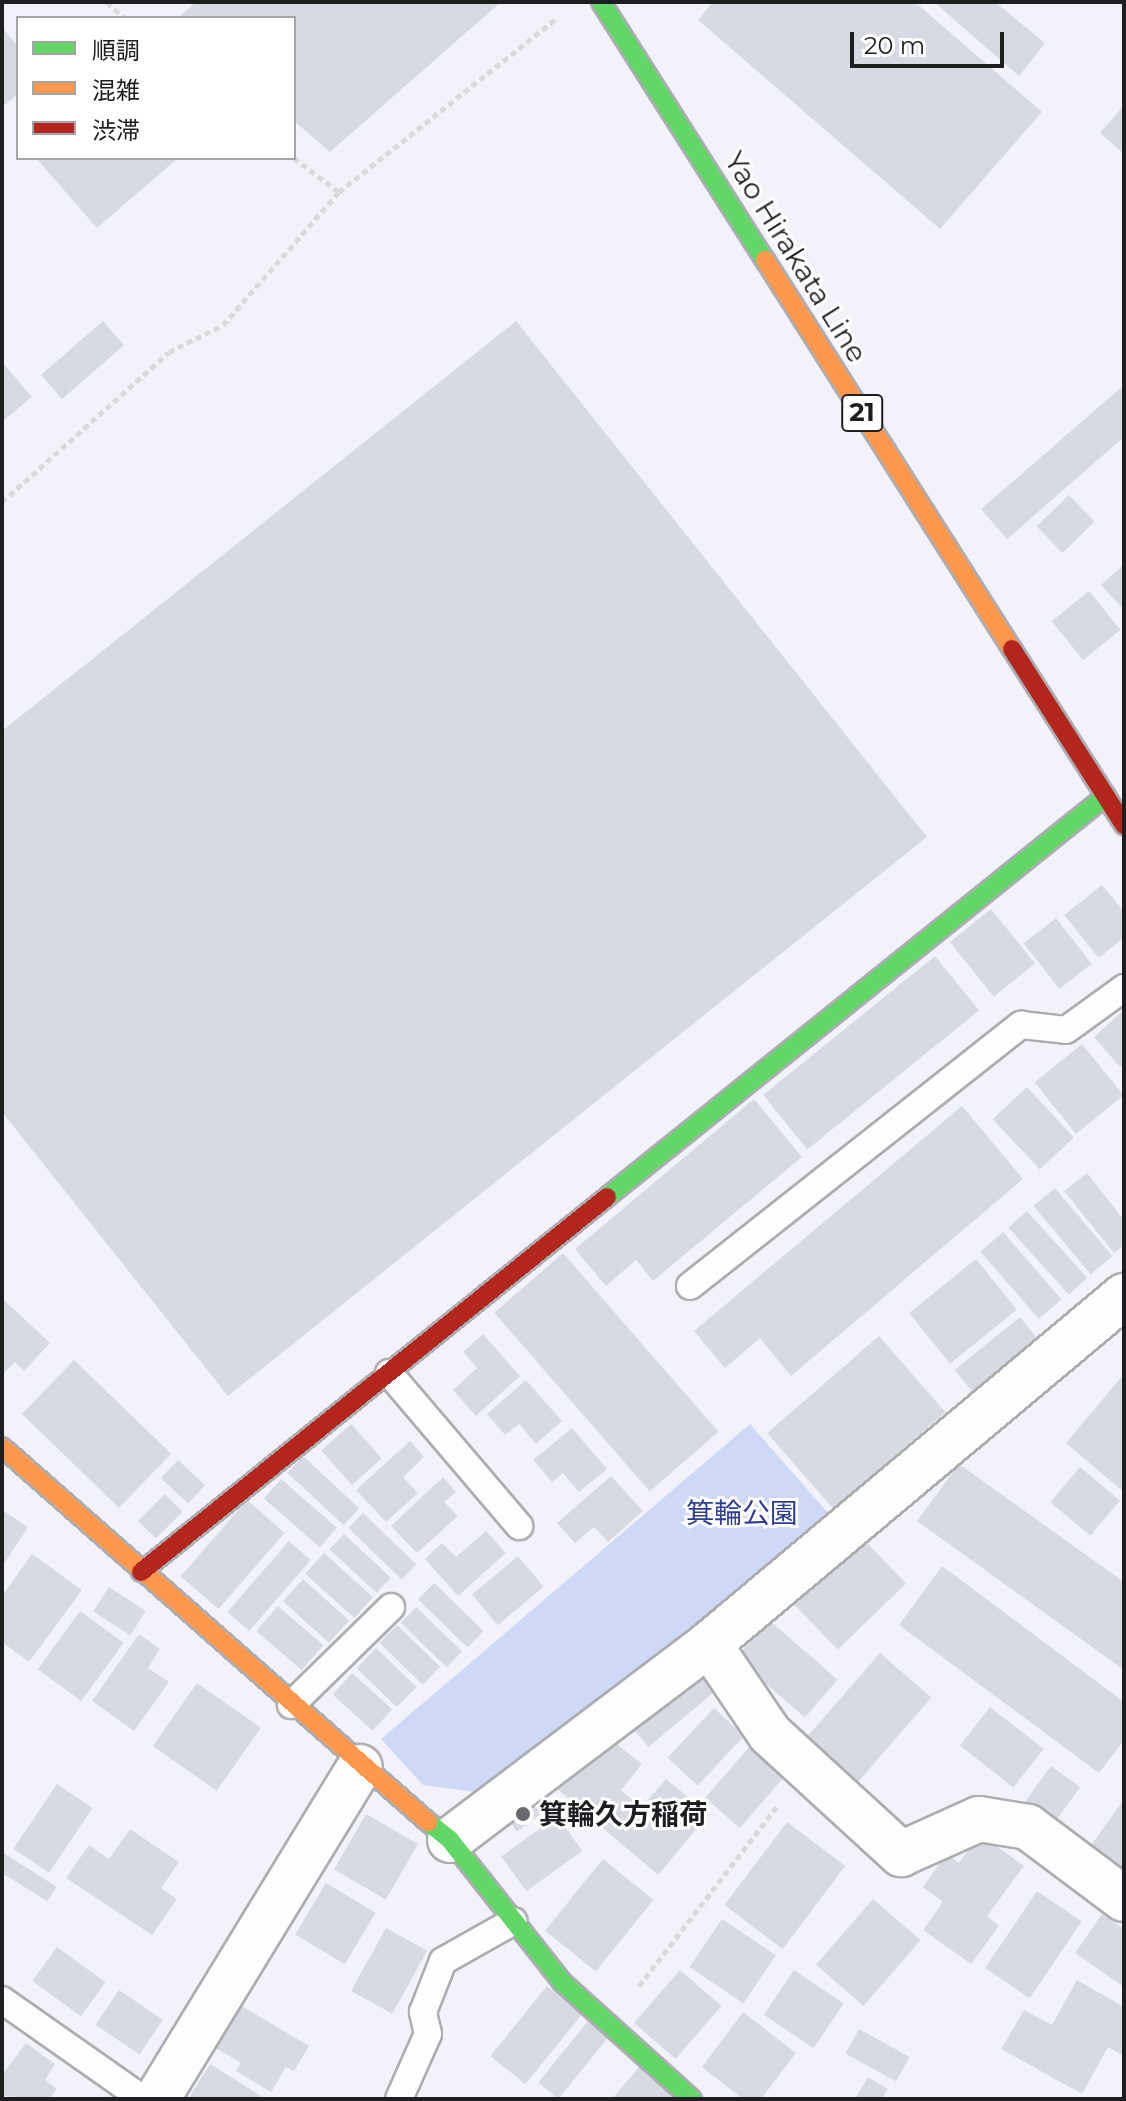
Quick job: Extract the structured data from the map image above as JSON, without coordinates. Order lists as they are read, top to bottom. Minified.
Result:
{"streets":{"street":["Yao Hirakata Line","21"]},"parks":["箕輪公園"],"places":["箕輪久方稲荷"],"legend":["順調","混雑","渋滞"],"scale_bar":"20 m"}
